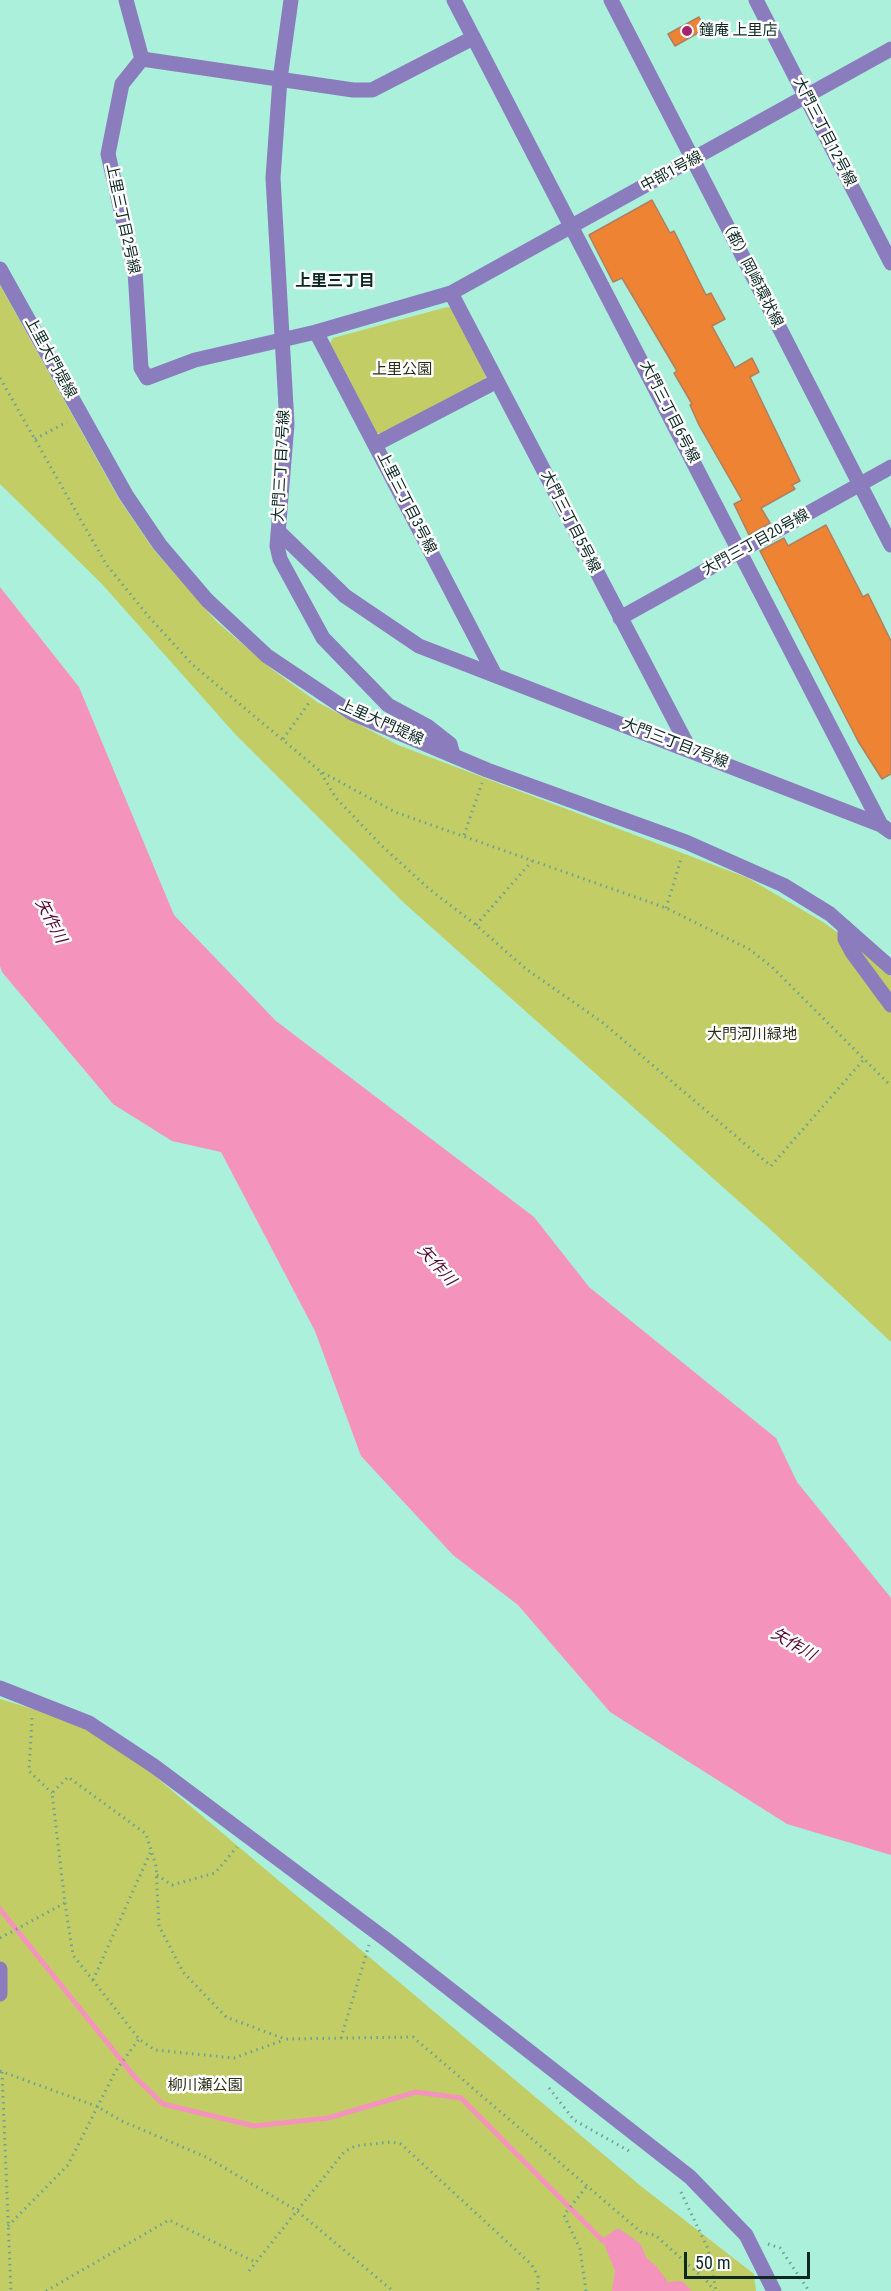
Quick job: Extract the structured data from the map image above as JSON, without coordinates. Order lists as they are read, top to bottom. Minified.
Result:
{"streets":{"street":["大門三丁目12号線","中部1号線","上里三丁目2号線","（都）岡崎環状線","上里大門堤線","大門三丁目6号線","大門三丁目7号線","上里三丁目3号線","大門三丁目5号線","大門三丁目20号線"]},"crossings":[["大門三丁目12号線","中部1号線"],["中部1号線","上里三丁目2号線"],["中部1号線","（都）岡崎環状線"],["中部1号線","大門三丁目6号線"],["中部1号線","大門三丁目7号線"],["中部1号線","上里三丁目3号線"],["中部1号線","大門三丁目5号線"],["上里三丁目2号線","大門三丁目7号線"],["（都）岡崎環状線","大門三丁目20号線"],["大門三丁目6号線","大門三丁目7号線"],["大門三丁目6号線","大門三丁目20号線"],["大門三丁目7号線","上里三丁目3号線"],["大門三丁目7号線","大門三丁目5号線"],["大門三丁目5号線","大門三丁目20号線"]],"districts":["上里三丁目"],"water":["矢作川"],"parks":["上里公園","大門河川緑地","柳川瀬公園"],"places":["鐘庵 上里店"],"scale_bar":"50 m"}
